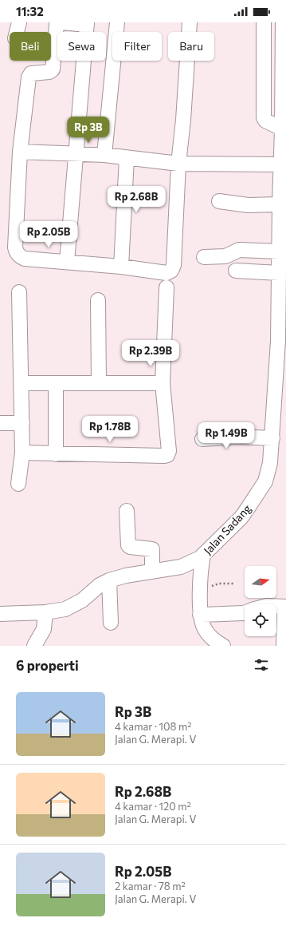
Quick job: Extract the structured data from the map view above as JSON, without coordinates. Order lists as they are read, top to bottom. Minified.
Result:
{"streets":{"street":["Jalan Sadang"]},"north":"right","page":{"status":"11:32","chip":["Beli","Sewa","Filter","Baru"],"price":["Rp 3B","Rp 2.68B","Rp 2.05B","Rp 2.39B","Rp 1.78B","Rp 1.49B"],"heading":"6 properti","list":[{"name":"Rp 3B","note":"4 kamar · 108 m² · Jalan G. Merapi. V"},{"name":"Rp 2.68B","note":"4 kamar · 120 m² · Jalan G. Merapi. V"},{"name":"Rp 2.05B","note":"2 kamar · 78 m² · Jalan G. Merapi. V"}]}}
